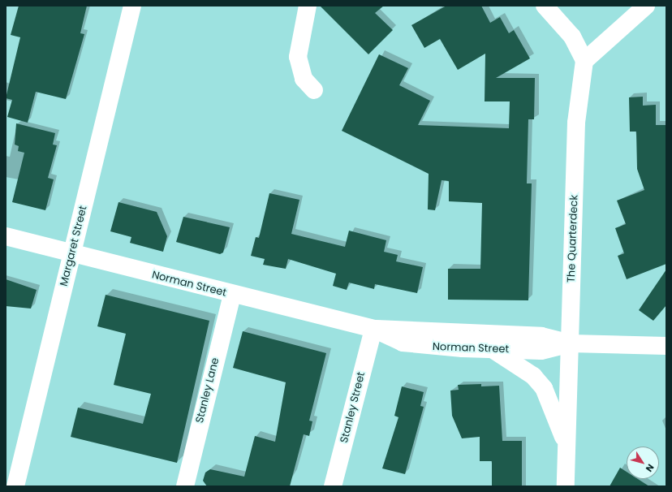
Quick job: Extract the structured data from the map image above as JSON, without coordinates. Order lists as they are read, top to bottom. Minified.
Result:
{"streets":{"street":["The Quarterdeck","Margaret Street","Norman Street","Stanley Lane","Stanley Street"]},"crossings":[["The Quarterdeck","Norman Street"],["Margaret Street","Norman Street"],["Norman Street","Stanley Lane"],["Norman Street","Stanley Street"]],"north":"bottom right"}
